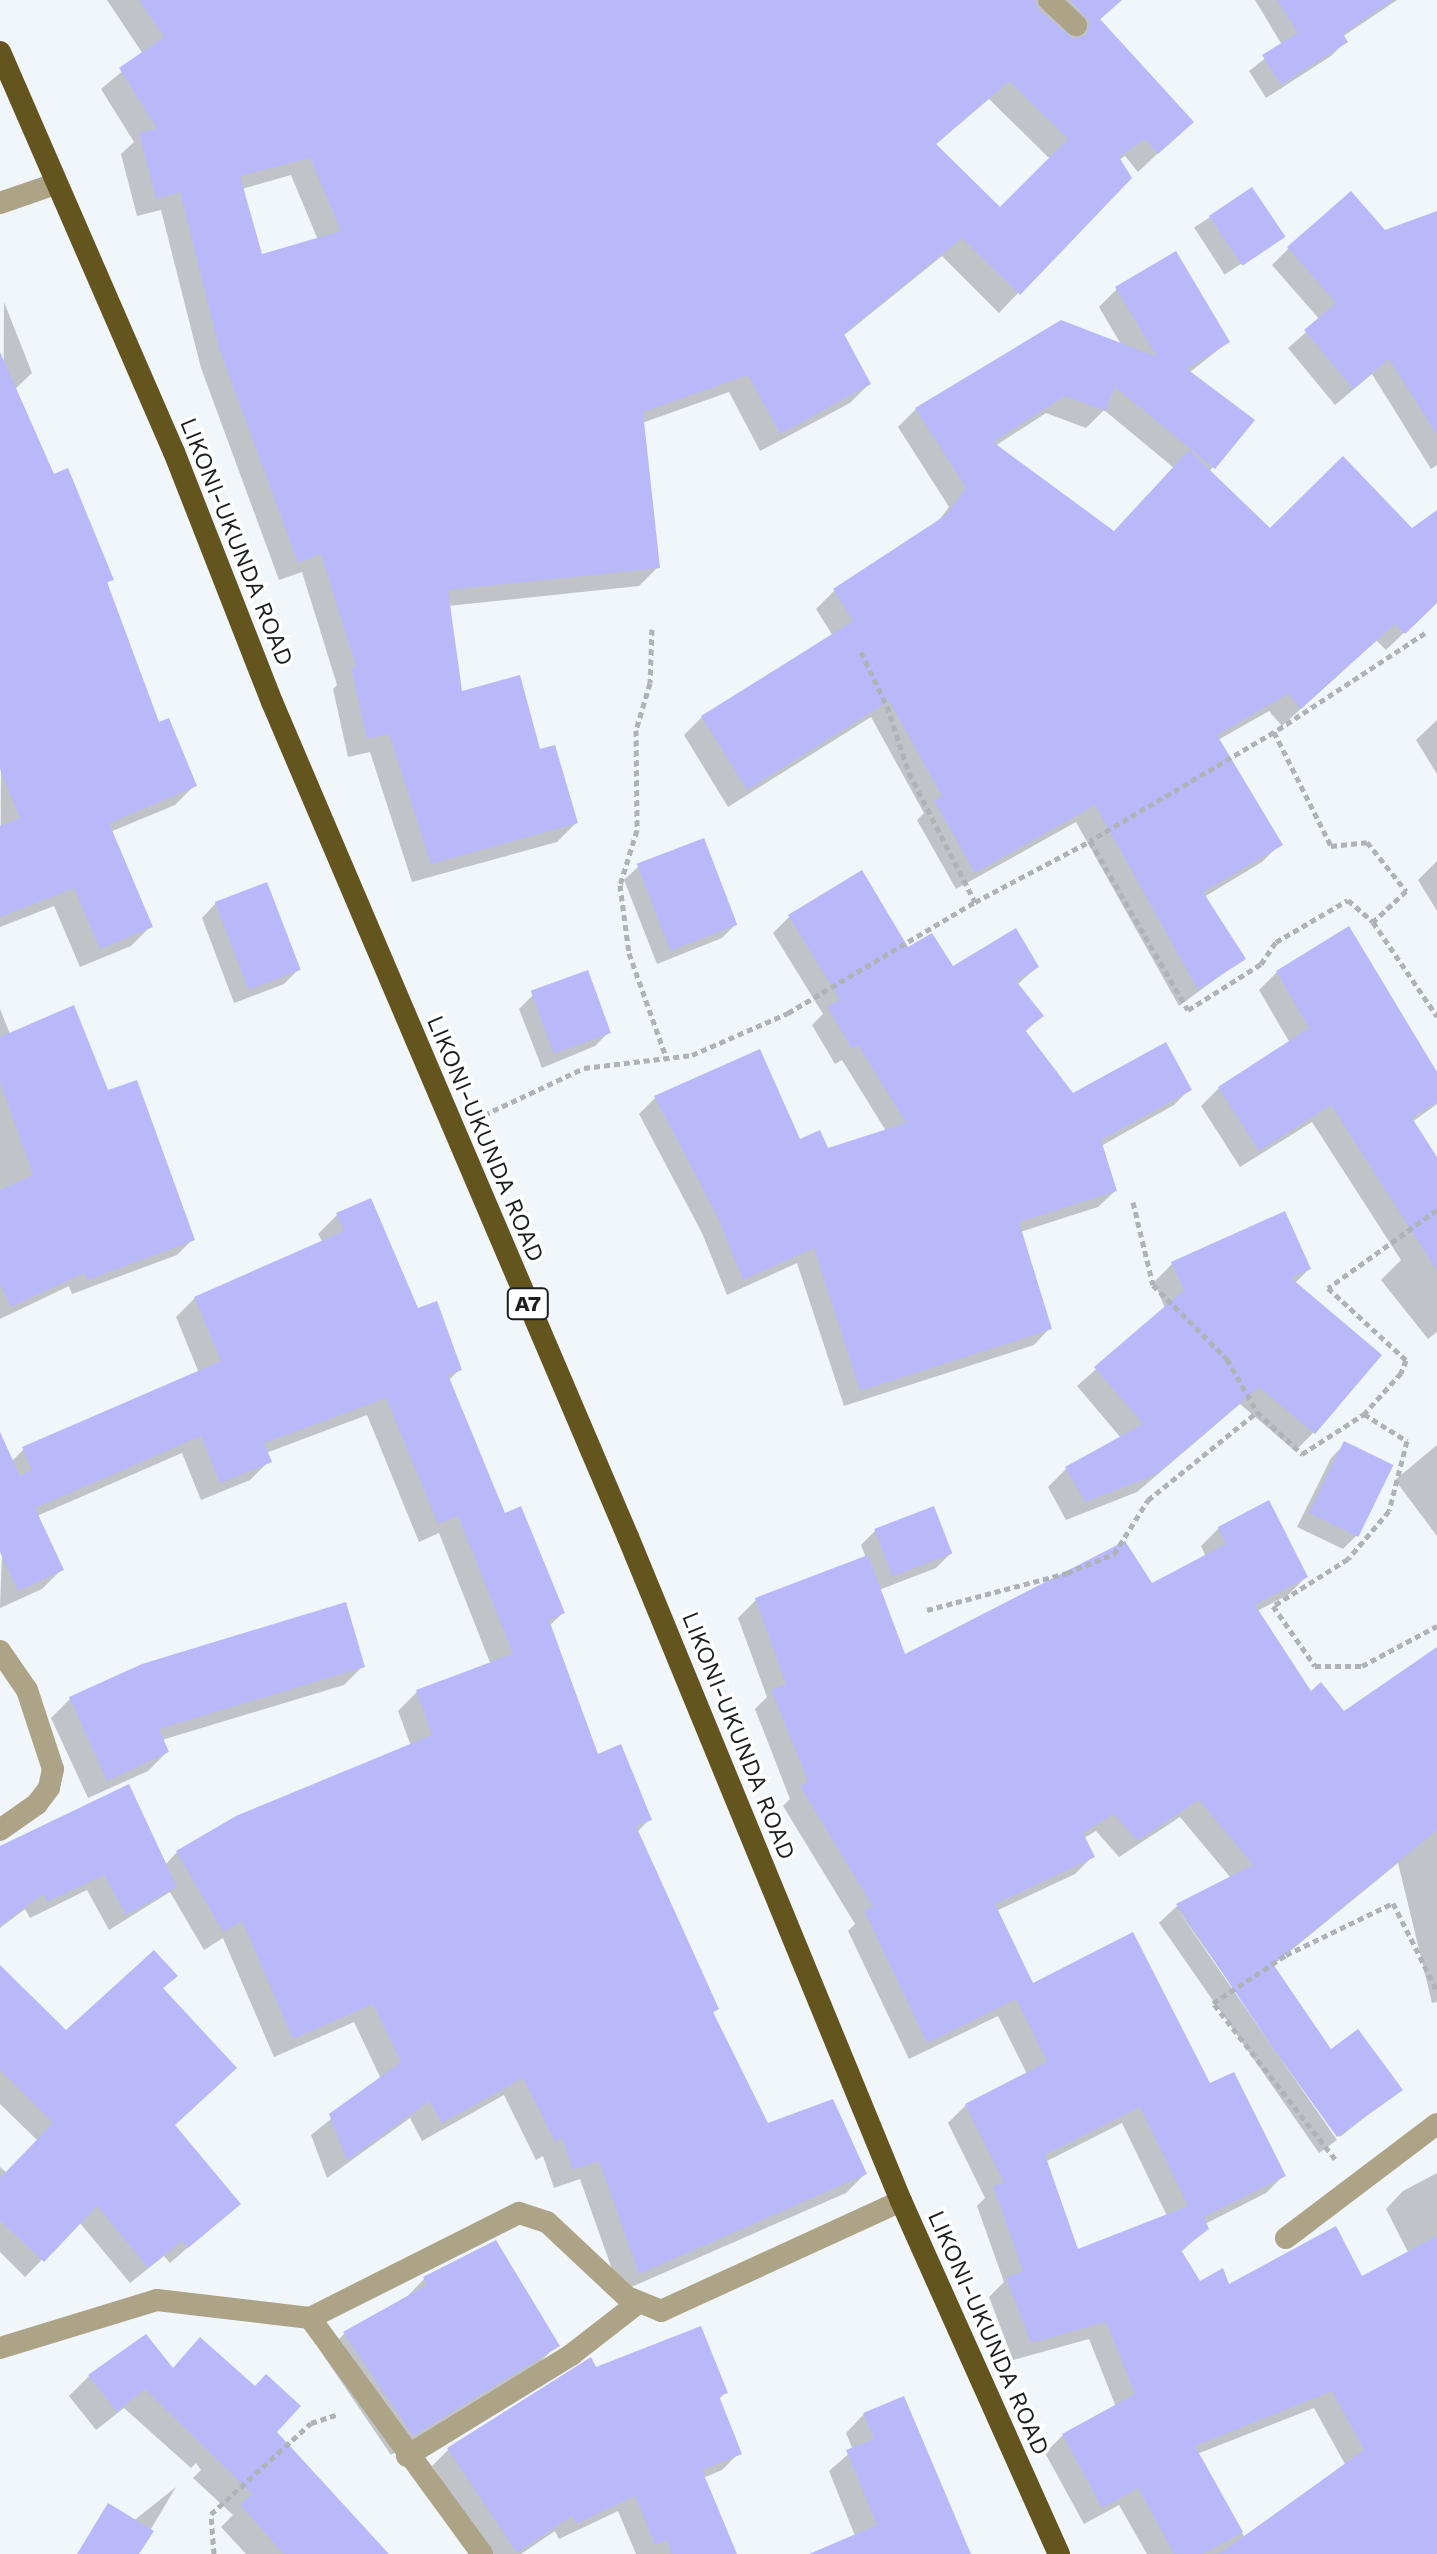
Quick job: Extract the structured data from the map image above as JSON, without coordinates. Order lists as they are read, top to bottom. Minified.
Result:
{"streets":{"highway":["LIKONI-UKUNDA ROAD","A7"]}}
